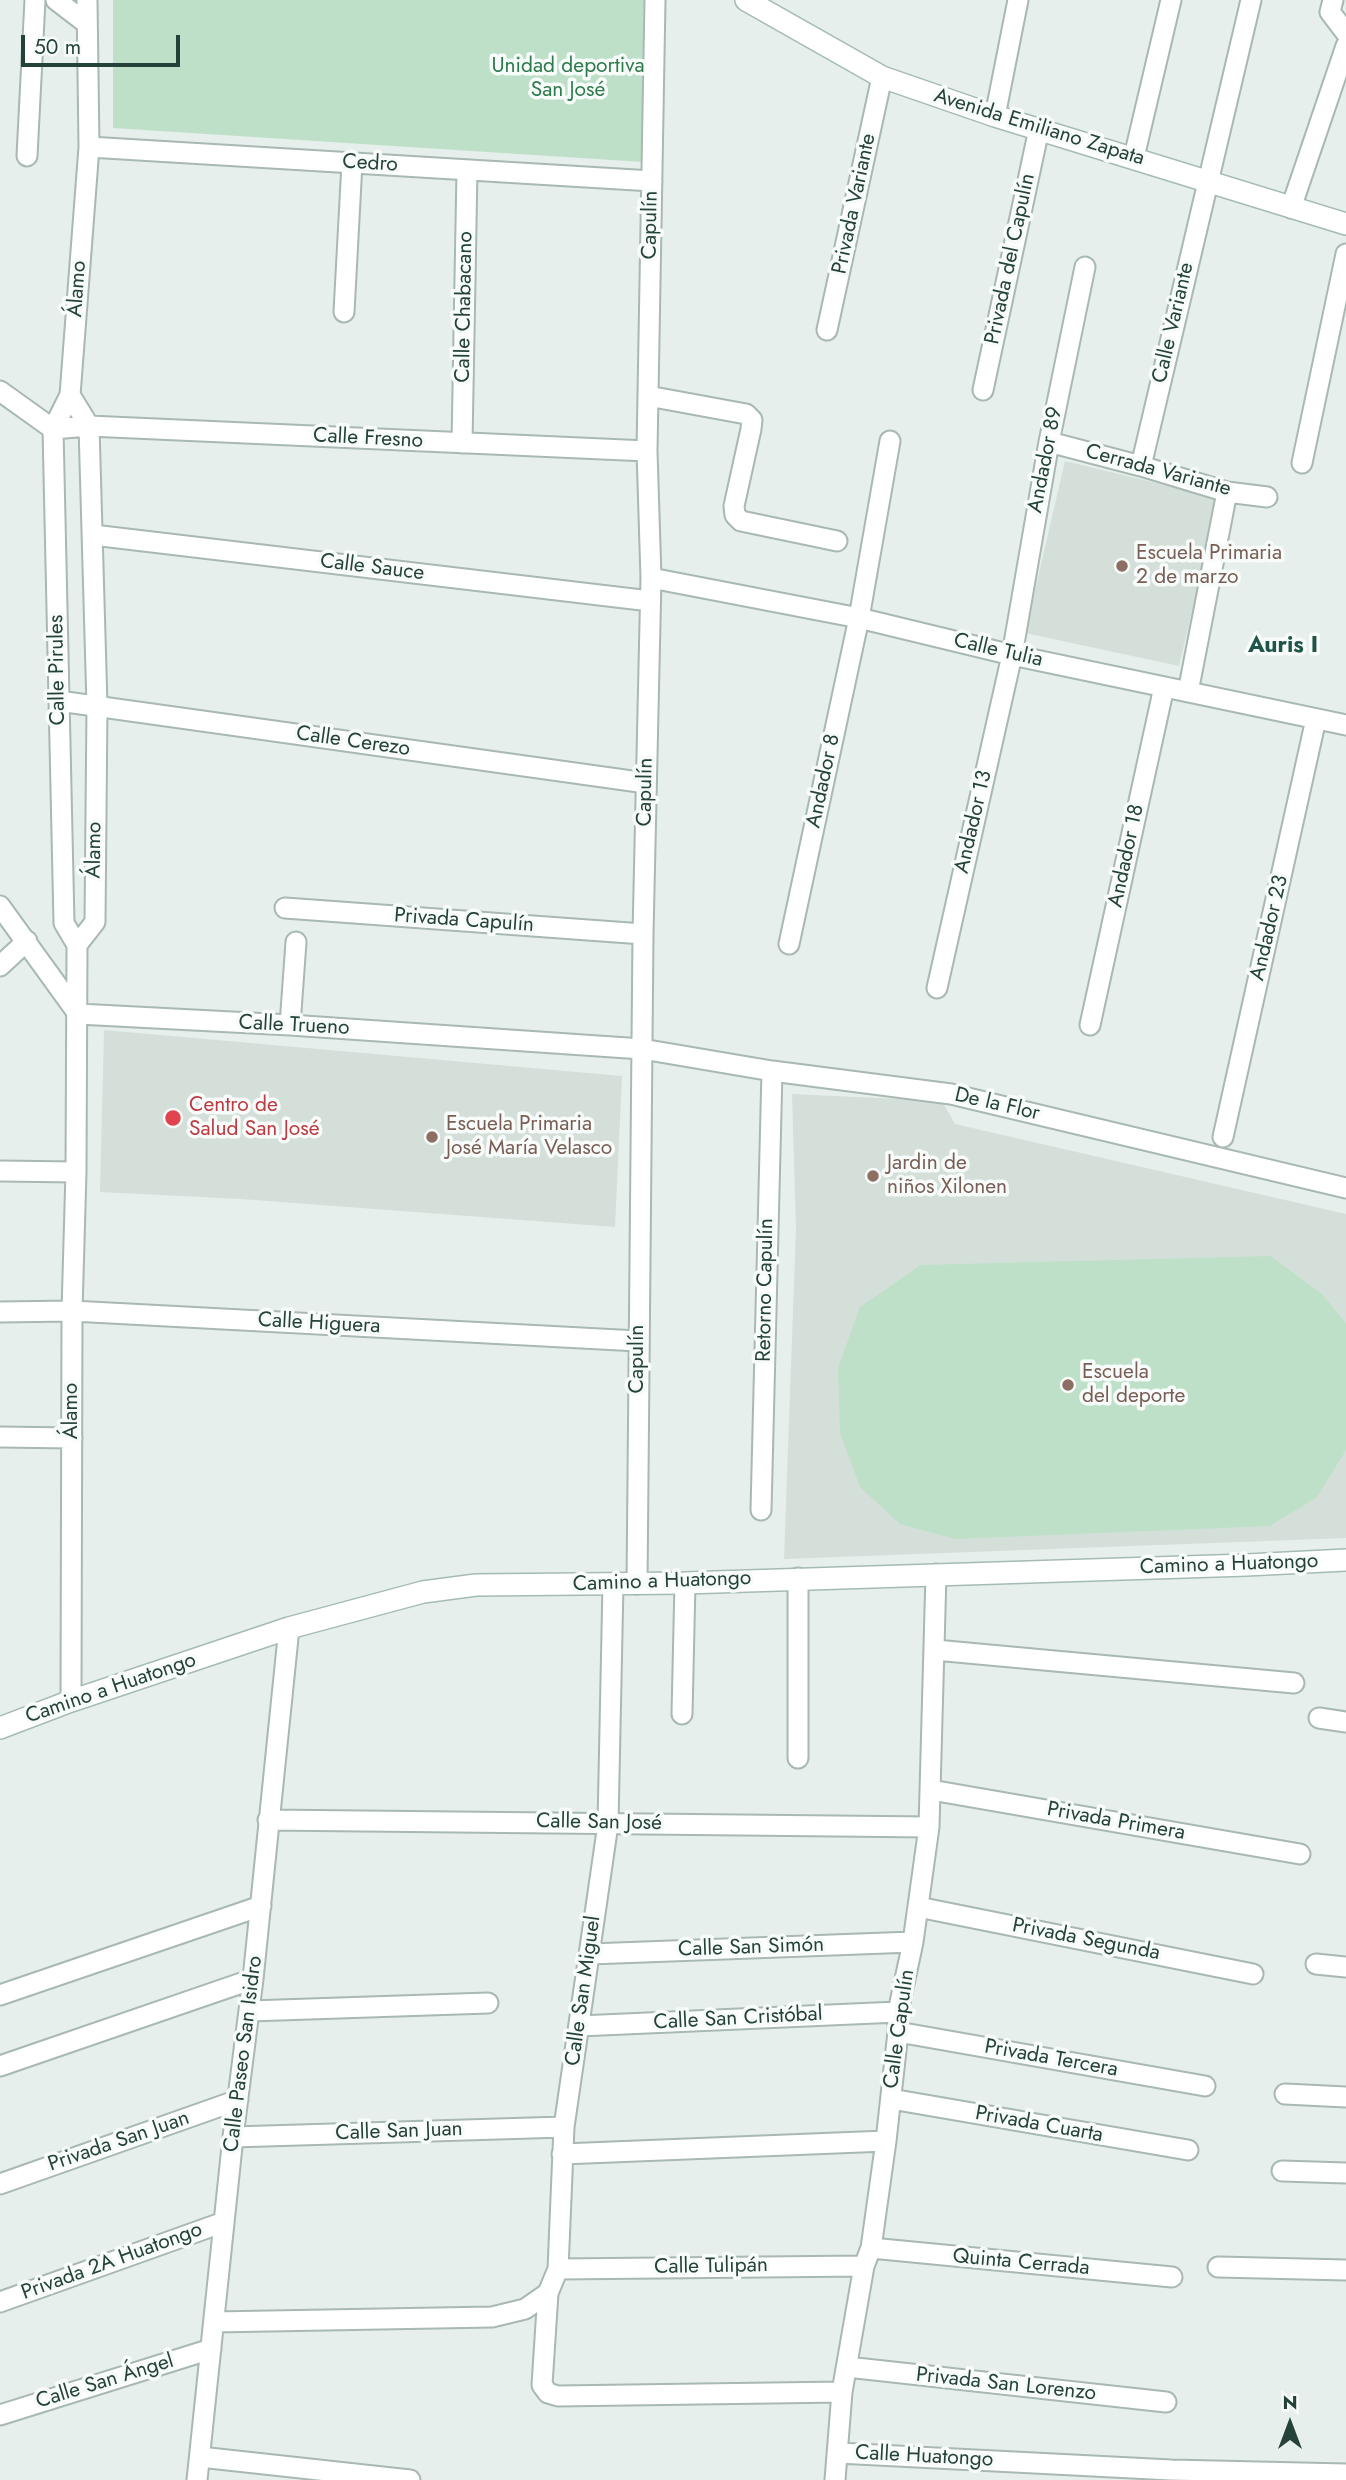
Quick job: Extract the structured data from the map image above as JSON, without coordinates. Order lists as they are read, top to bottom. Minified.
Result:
{"streets":{"main road":["Avenida Emiliano Zapata","Camino a Huatongo"],"street":["Cedro","Privada Variante","Capulín","Privada del Capulín","Álamo","Calle Chabacano","Calle Variante","Calle Fresno","Andador 89","Cerrada Variante","Calle Sauce","Calle Tulia","Calle Pirules","Calle Cerezo","Andador 8","Andador 13","Andador 18","Privada Capulín","Andador 23","Calle Trueno","De la Flor","Retorno Capulín","Calle Higuera","Privada Primera","Calle San José","Privada Segunda","Calle San Simón","Calle San Miguel","Calle San Cristóbal","Calle Capulín","Calle Paseo San Isidro","Privada Tercera","Privada Cuarta","Calle San Juan","Privada San Juan","Privada 2A Huatongo","Quinta Cerrada","Calle Tulipán","Calle San Ángel","Privada San Lorenzo","Calle Huatongo"]},"crossings":[["Avenida Emiliano Zapata","Privada Variante"],["Avenida Emiliano Zapata","Privada del Capulín"],["Avenida Emiliano Zapata","Calle Variante"],["Cedro","Capulín"],["Cedro","Álamo"],["Cedro","Calle Chabacano"],["Capulín","Calle Fresno"],["Capulín","Calle Sauce"],["Capulín","Calle Tulia"],["Capulín","Calle Cerezo"],["Capulín","Privada Capulín"],["Capulín","Calle Trueno"],["Capulín","De la Flor"],["Capulín","Calle Higuera"],["Capulín","Camino a Huatongo"],["Álamo","Calle Fresno"],["Álamo","Calle Sauce"],["Álamo","Calle Pirules"],["Álamo","Calle Cerezo"],["Álamo","Calle Trueno"],["Álamo","Calle Higuera"],["Álamo","Camino a Huatongo"],["Calle Chabacano","Calle Fresno"],["Calle Variante","Cerrada Variante"],["Calle Fresno","Calle Pirules"],["Andador 89","Cerrada Variante"],["Andador 89","Calle Tulia"],["Andador 89","Andador 13"],["Calle Tulia","Andador 8"],["Calle Tulia","Andador 13"],["Calle Tulia","Andador 18"],["Calle Tulia","Andador 23"],["Calle Pirules","Calle Cerezo"],["Calle Trueno","De la Flor"],["De la Flor","Retorno Capulín"],["Camino a Huatongo","Calle San Miguel"],["Camino a Huatongo","Calle Capulín"],["Camino a Huatongo","Calle Paseo San Isidro"],["Privada Primera","Calle Capulín"],["Calle San José","Calle San Miguel"],["Calle San José","Calle Capulín"],["Calle San José","Calle Paseo San Isidro"],["Privada Segunda","Calle Capulín"],["Calle San Simón","Calle San Miguel"],["Calle San Simón","Calle Capulín"],["Calle San Miguel","Calle San Cristóbal"],["Calle San Miguel","Calle Capulín"],["Calle San Miguel","Calle San Juan"],["Calle San Miguel","Calle Tulipán"],["Calle San Cristóbal","Calle Capulín"],["Calle Capulín","Privada Tercera"],["Calle Capulín","Privada Cuarta"],["Calle Capulín","Quinta Cerrada"],["Calle Capulín","Calle Tulipán"],["Calle Capulín","Privada San Lorenzo"],["Calle Capulín","Calle Huatongo"],["Calle Paseo San Isidro","Calle San Juan"],["Calle Paseo San Isidro","Privada San Juan"],["Calle Paseo San Isidro","Privada 2A Huatongo"],["Calle Paseo San Isidro","Calle San Ángel"],["Quinta Cerrada","Calle Tulipán"]],"districts":["Auris I"],"parks":["Unidad deportiva San José"],"places":["Escuela Primaria 2 de marzo","Centro de Salud San José","Escuela Primaria José María Velasco","Jardin de niños Xilonen","Escuela del deporte"],"scale_bar":"50 m","north":"top"}
